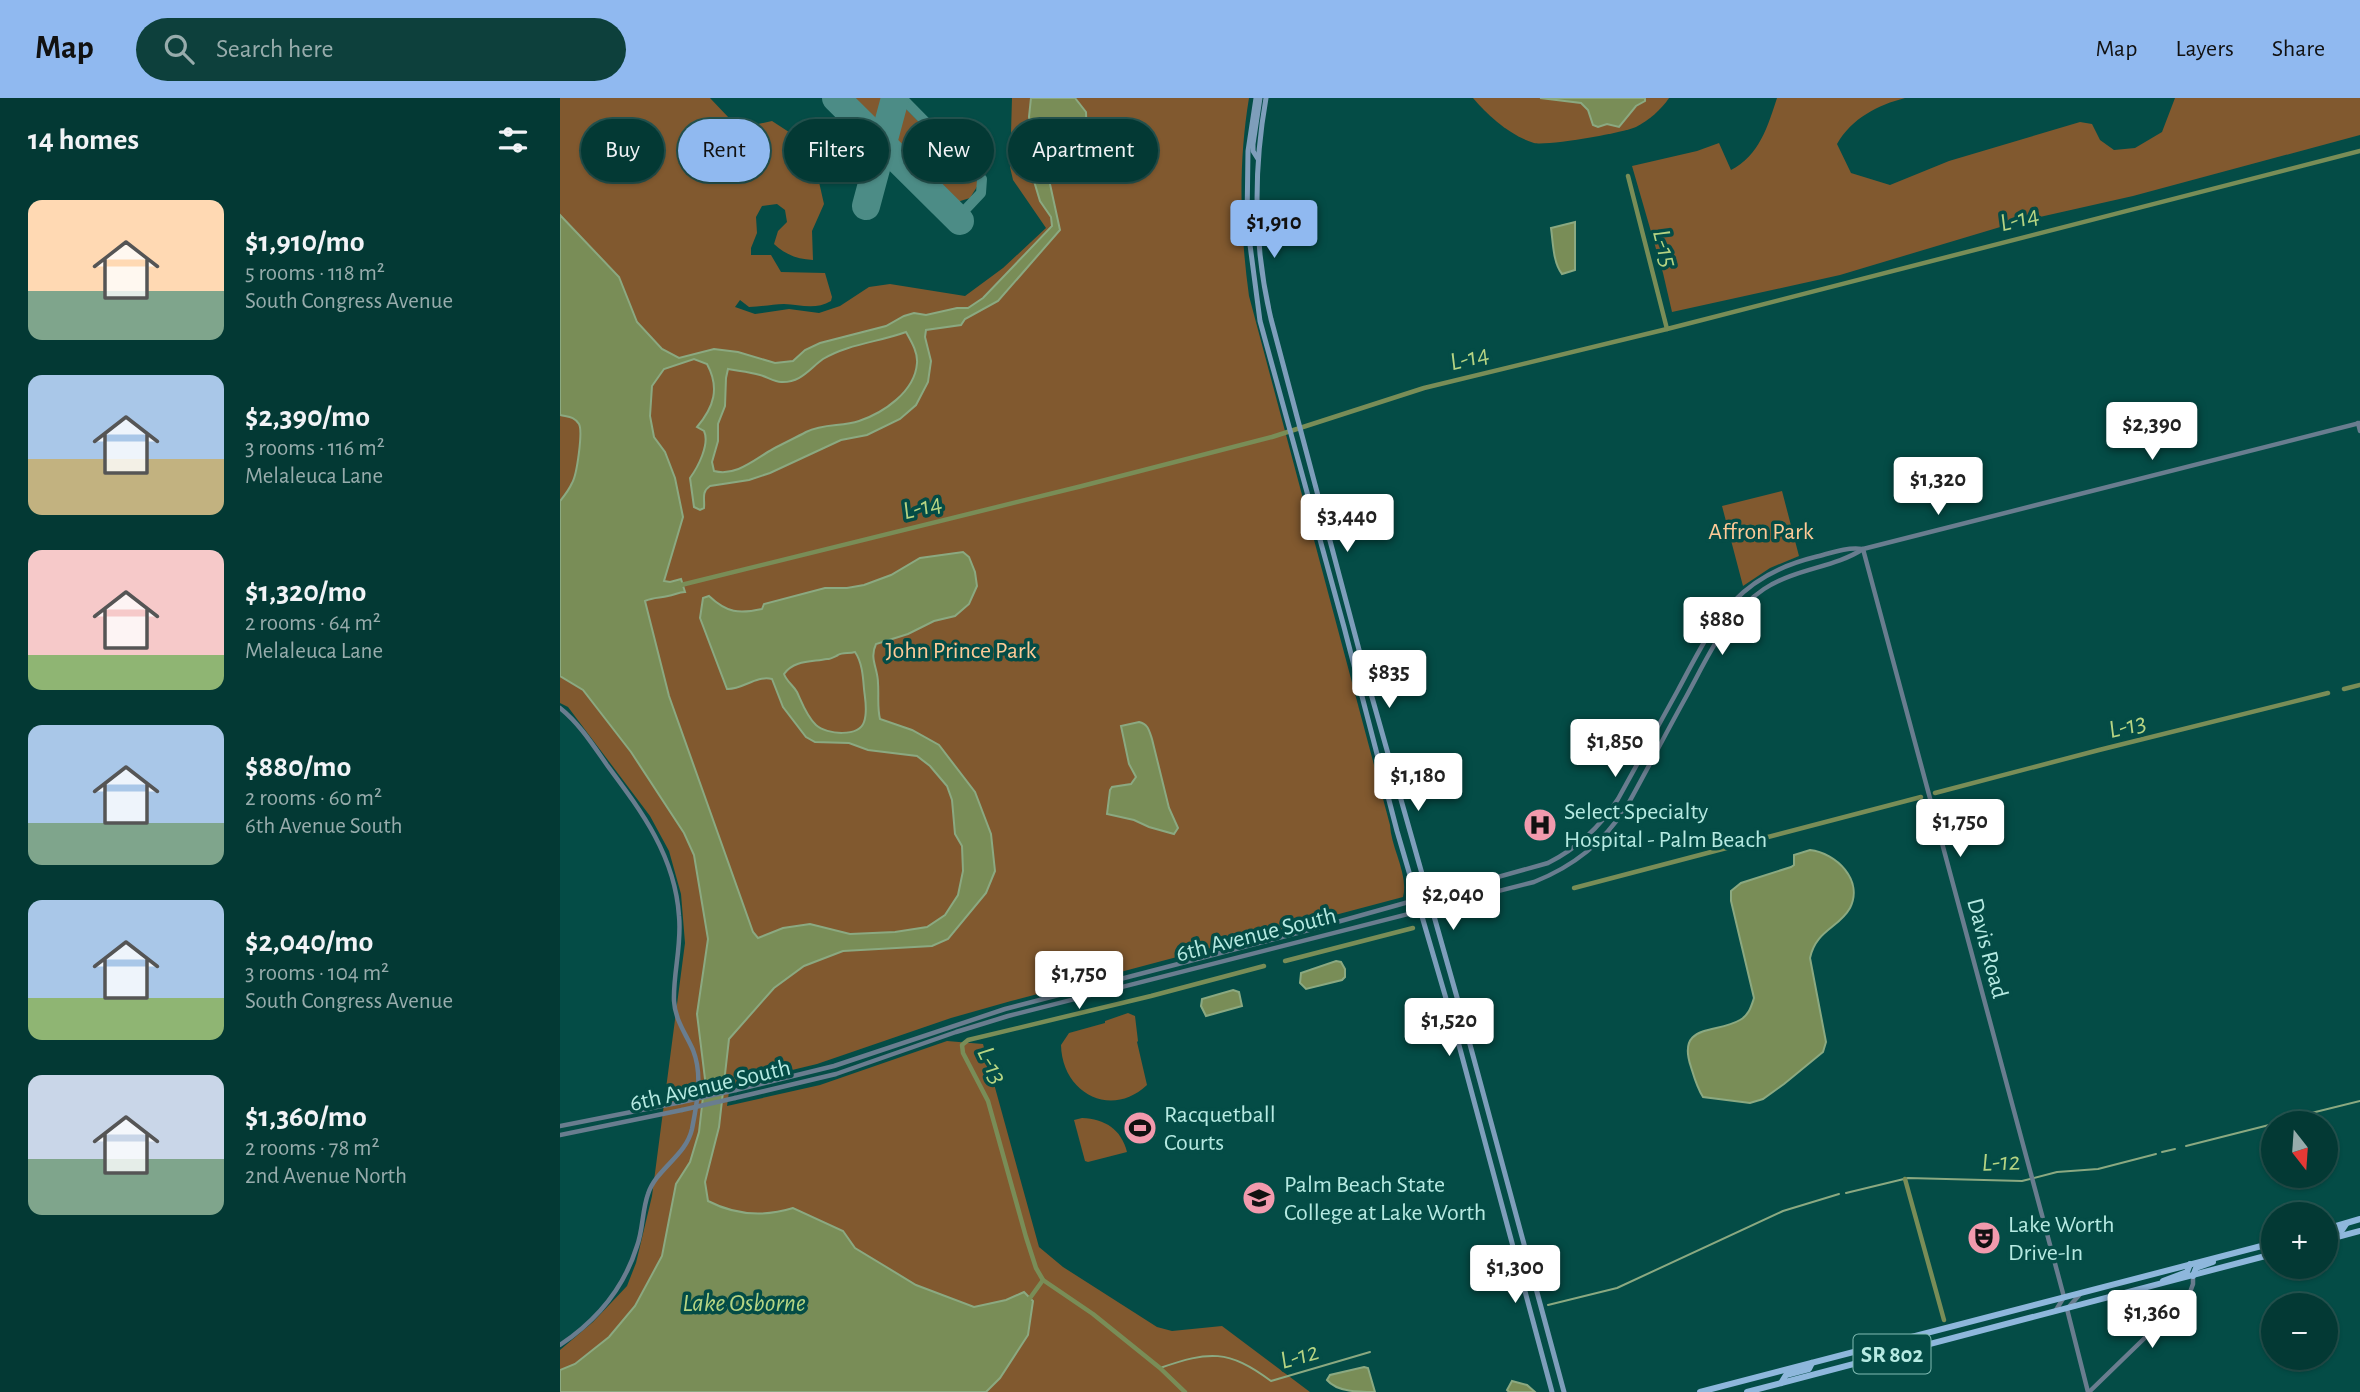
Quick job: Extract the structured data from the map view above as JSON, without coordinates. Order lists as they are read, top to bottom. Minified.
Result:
{"streets":{"main road":["SR 802"],"street":["6th Avenue South","Davis Road"]},"crossings":[["6th Avenue South","Davis Road"],["Davis Road","SR 802"]],"water":["L-14","L-15","L-13","L-12","Lake Osborne"],"parks":["Affron Park","John Prince Park"],"places":{"hospital":["Select Specialty Hospital - Palm Beach"],"sports":["Racquetball Courts"],"school or university":["Palm Beach State College at Lake Worth"],"theatre":["Lake Worth Drive-In"]},"north":"bottom","page":{"header":"Map","search":"Search here","nav":["Map","Layers","Share"],"heading":"14 homes","chip":["Buy","Rent","Filters","New","Apartment"],"list":[{"name":"$1,910/mo","note":"5 rooms · 118 m² · South Congress Avenue"},{"name":"$2,390/mo","note":"3 rooms · 116 m² · Melaleuca Lane"},{"name":"$1,320/mo","note":"2 rooms · 64 m² · Melaleuca Lane"},{"name":"$880/mo","note":"2 rooms · 60 m² · 6th Avenue South"},{"name":"$2,040/mo","note":"3 rooms · 104 m² · South Congress Avenue"},{"name":"$1,360/mo","note":"2 rooms · 78 m² · 2nd Avenue North"}],"price":["$1,910","$2,390","$1,320","$3,440","$880","$835","$1,850","$1,180","$1,750","$2,040","$1,750","$1,520","$1,300","$1,360"],"map_buttons":["+","−"]}}
